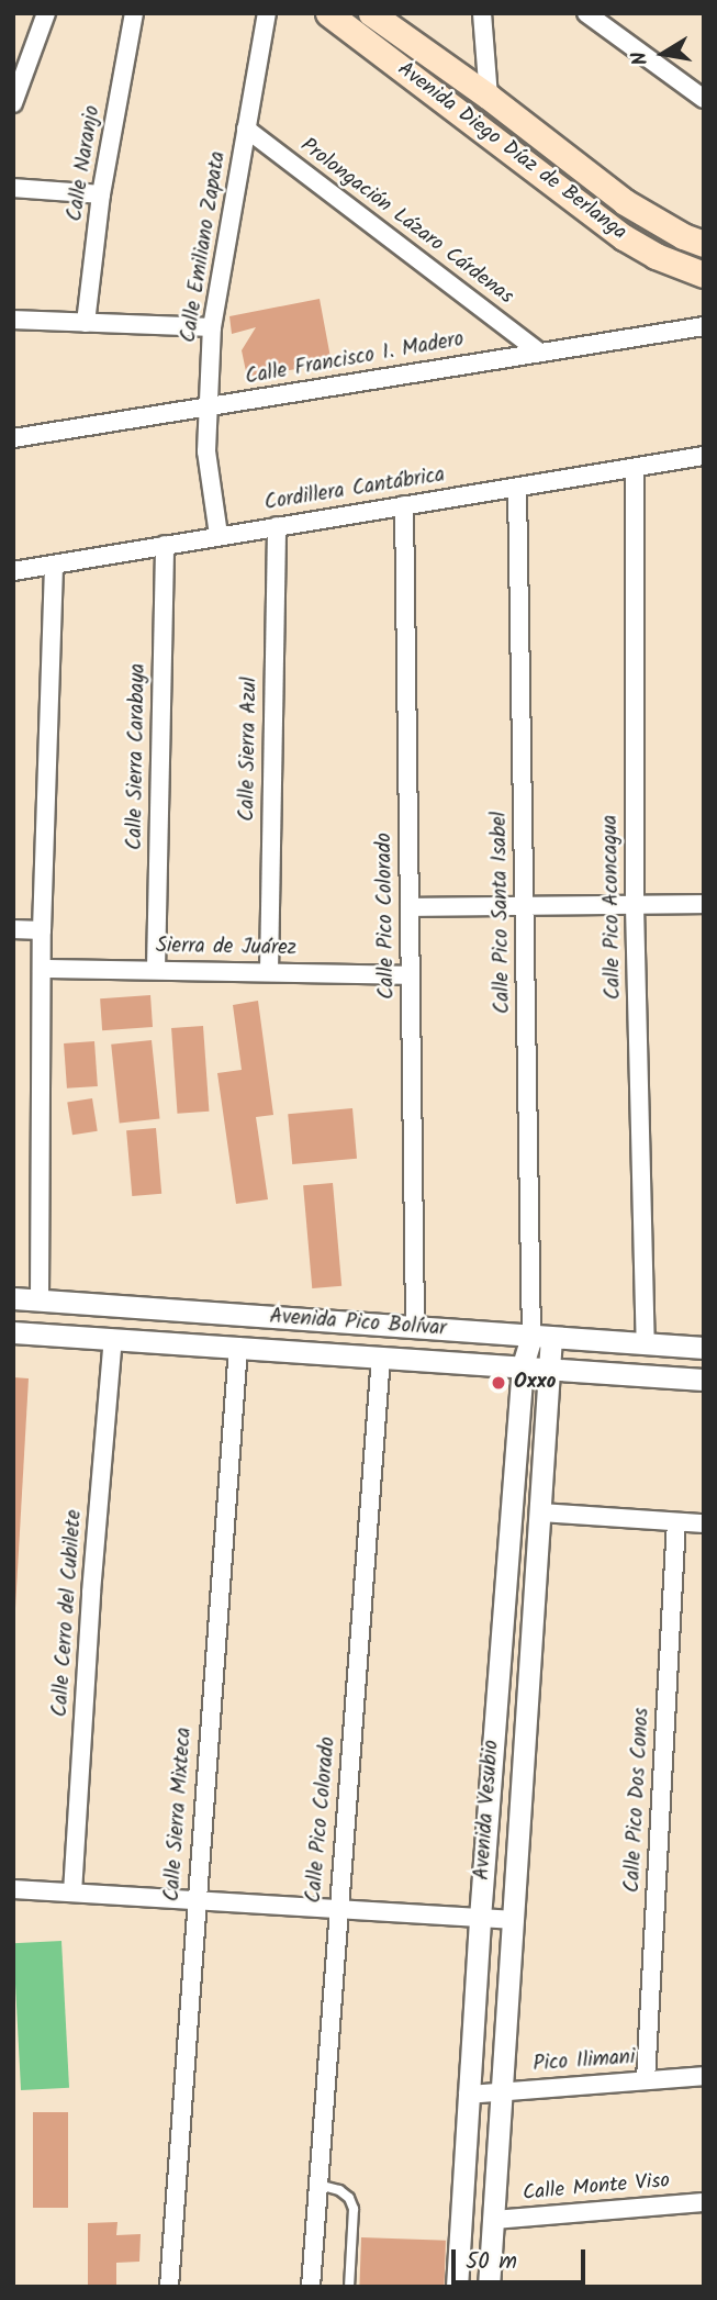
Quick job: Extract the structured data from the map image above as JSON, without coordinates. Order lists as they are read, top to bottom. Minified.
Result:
{"streets":{"main road":["Avenida Diego Díaz de Berlanga"],"street":["Calle Naranjo","Prolongación Lázaro Cárdenas","Calle Emiliano Zapata","Calle Francisco I. Madero","Cordillera Cantábrica","Calle Sierra Azul","Calle Sierra Carabaya","Calle Pico Aconcagua","Calle Pico Santa Isabel","Calle Pico Colorado","Sierra de Juárez","Avenida Pico Bolívar","Calle Cerro del Cubilete","Calle Pico Dos Conos","Avenida Vesubio","Calle Sierra Mixteca","Pico Ilimani","Calle Monte Viso"]},"crossings":[["Prolongación Lázaro Cárdenas","Calle Emiliano Zapata"],["Prolongación Lázaro Cárdenas","Calle Francisco I. Madero"],["Calle Emiliano Zapata","Calle Francisco I. Madero"],["Calle Emiliano Zapata","Cordillera Cantábrica"],["Cordillera Cantábrica","Calle Sierra Azul"],["Cordillera Cantábrica","Calle Sierra Carabaya"],["Cordillera Cantábrica","Calle Pico Aconcagua"],["Cordillera Cantábrica","Calle Pico Santa Isabel"],["Cordillera Cantábrica","Calle Pico Colorado"],["Calle Sierra Azul","Sierra de Juárez"],["Calle Sierra Carabaya","Sierra de Juárez"],["Calle Pico Aconcagua","Avenida Pico Bolívar"],["Calle Pico Santa Isabel","Avenida Pico Bolívar"],["Calle Pico Santa Isabel","Avenida Vesubio"],["Calle Pico Colorado","Sierra de Juárez"],["Calle Pico Colorado","Avenida Pico Bolívar"],["Avenida Pico Bolívar","Calle Cerro del Cubilete"],["Avenida Pico Bolívar","Avenida Vesubio"],["Avenida Pico Bolívar","Calle Sierra Mixteca"],["Calle Pico Dos Conos","Pico Ilimani"],["Avenida Vesubio","Pico Ilimani"],["Avenida Vesubio","Calle Monte Viso"]],"places":["Oxxo"],"scale_bar":"50 m","north":"left"}
